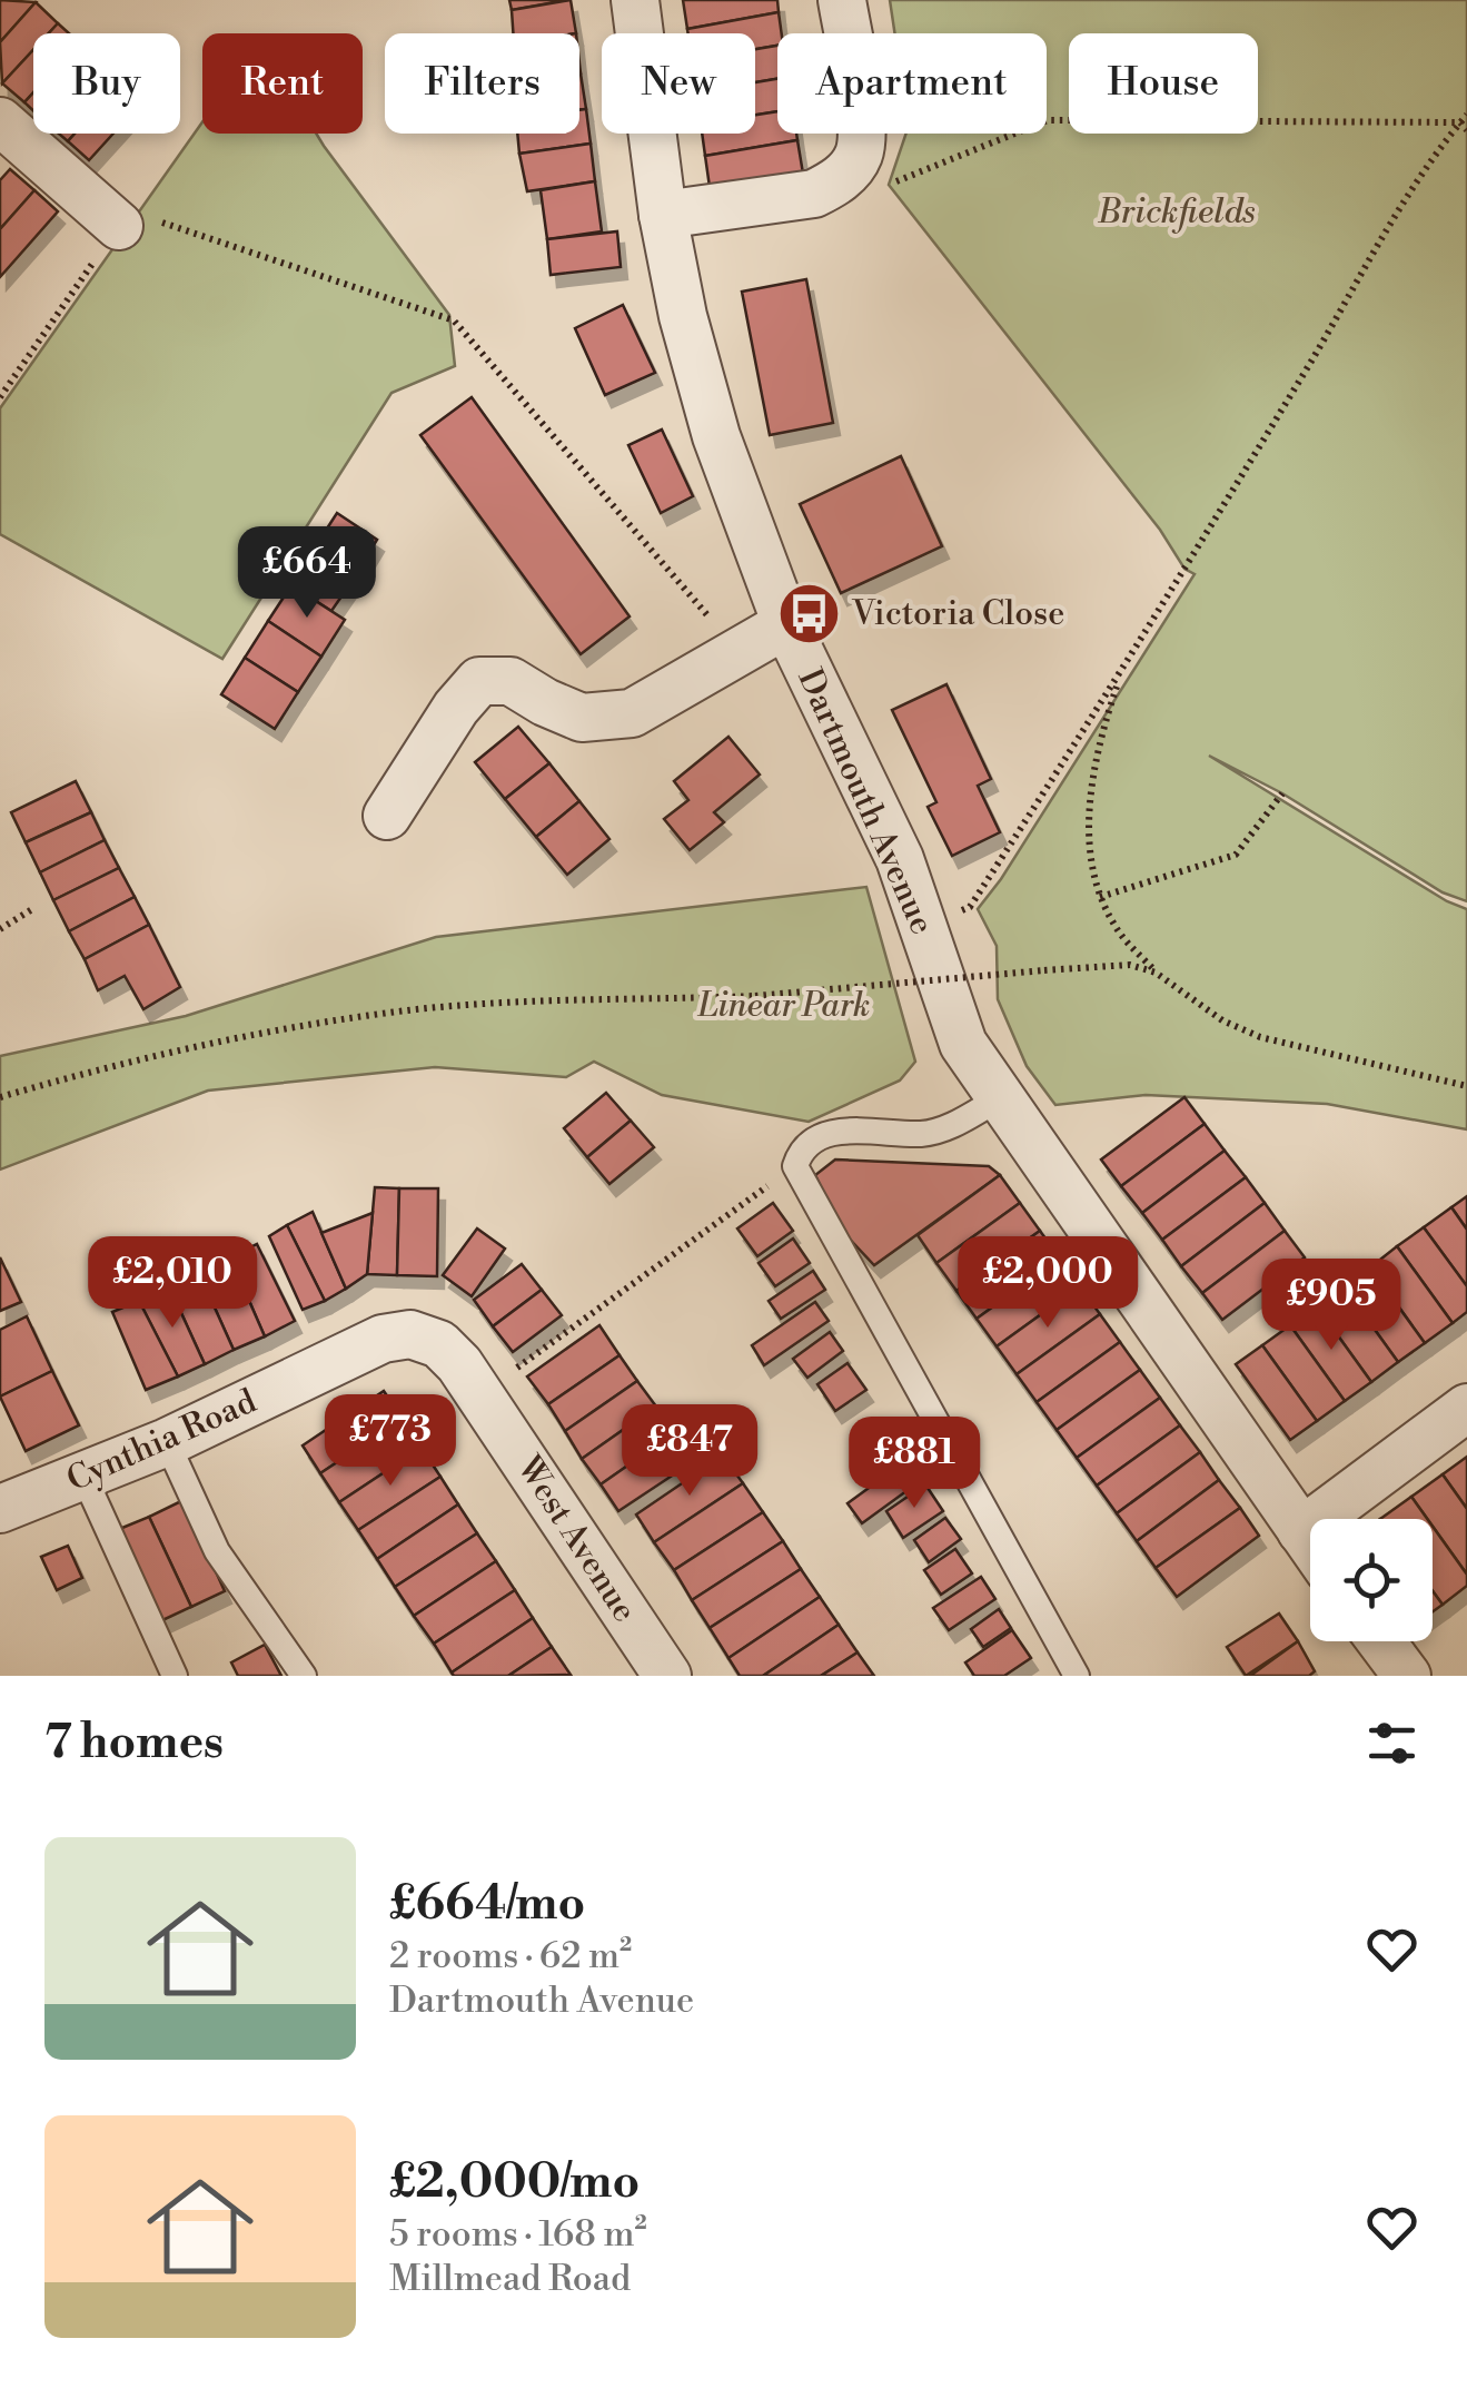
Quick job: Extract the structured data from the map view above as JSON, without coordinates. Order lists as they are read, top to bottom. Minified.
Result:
{"streets":{"street":["Dartmouth Avenue","Cynthia Road","West Avenue"]},"crossings":[["Cynthia Road","West Avenue"]],"parks":["Brickfields","Linear Park"],"places":{"bus stop":["Victoria Close"]},"page":{"chip":["Buy","Rent","Filters","New","Apartment","House"],"price":["£664","£2,010","£2,000","£905","£773","£847","£881"],"heading":"7 homes","list":[{"name":"£664/mo","note":"2 rooms · 62 m² · Dartmouth Avenue"},{"name":"£2,000/mo","note":"5 rooms · 168 m² · Millmead Road"}]}}
